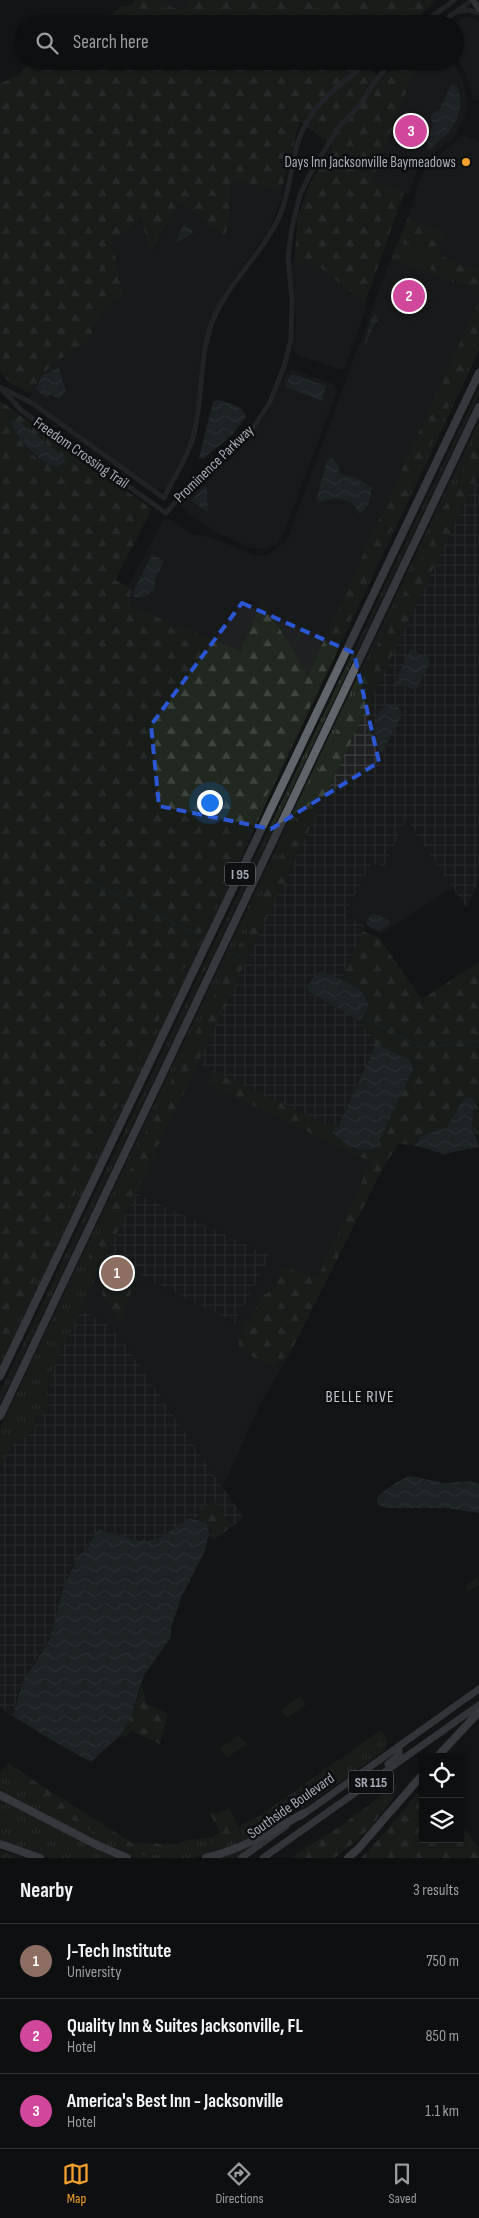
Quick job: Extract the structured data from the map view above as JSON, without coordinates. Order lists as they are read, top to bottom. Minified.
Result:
{"streets":{"highway":["I 95","SR 115","Southside Boulevard"],"street":["Freedom Crossing Trail","Prominence Parkway"]},"crossings":[["Freedom Crossing Trail","Prominence Parkway"]],"districts":["BELLE RIVE"],"places":["Days Inn Jacksonville Baymeadows"],"page":{"search":"Search here","pins":["3","2","1"],"heading":["Nearby","3 results"],"list":[{"mark":"1","name":"J-Tech Institute","note":"University","value":"750 m"},{"mark":"2","name":"Quality Inn & Suites Jacksonville, FL","note":"Hotel","value":"850 m"},{"mark":"3","name":"America's Best Inn - Jacksonville","note":"Hotel","value":"1.1 km"}],"nav":["Map","Directions","Saved"]}}
